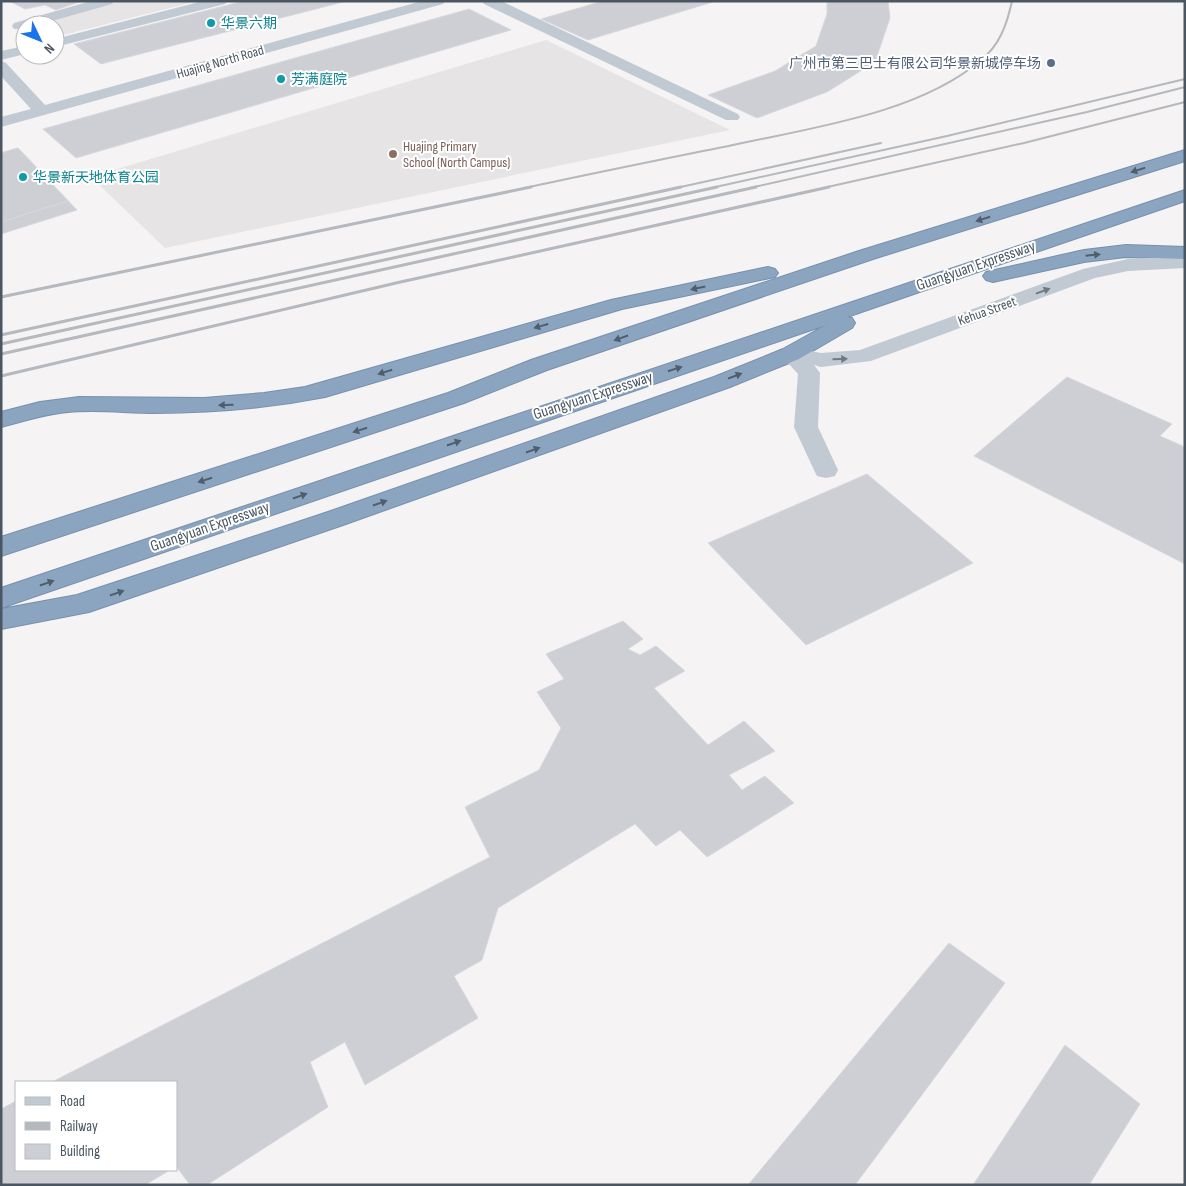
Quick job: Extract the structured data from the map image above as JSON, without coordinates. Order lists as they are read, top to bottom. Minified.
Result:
{"streets":{"highway":["Guangyuan Expressway"],"street":["Huajing North Road","Kehua Street"]},"one_way":["Kehua Street"],"places":["华景六期","广州市第三巴士有限公司华景新城停车场","芳满庭院","Huajing Primary School (North Campus)","华景新天地体育公园"],"legend":["Road","Railway","Building"],"north":"bottom right"}
